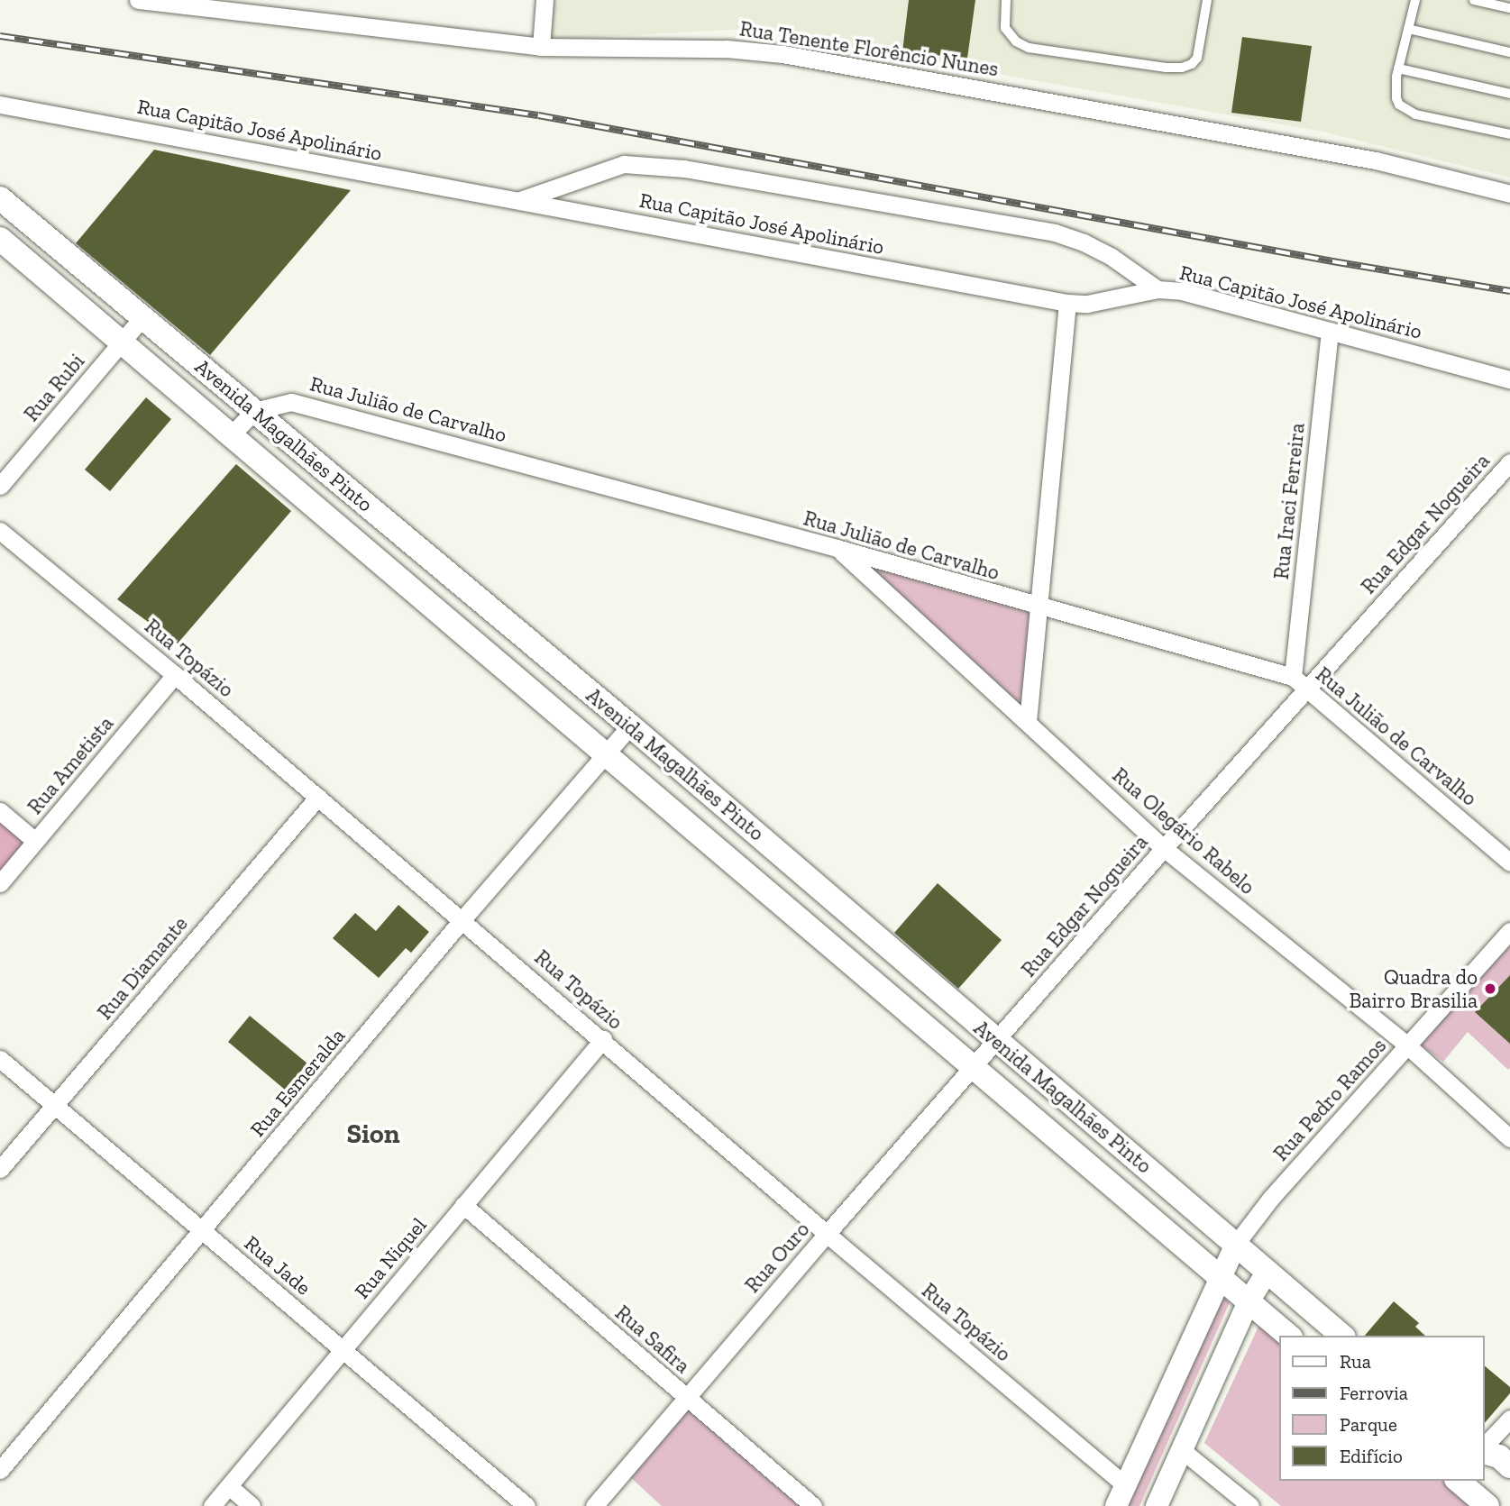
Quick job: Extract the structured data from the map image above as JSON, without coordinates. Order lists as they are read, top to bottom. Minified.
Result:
{"streets":{"main road":["Avenida Magalhães Pinto"],"street":["Rua Tenente Florêncio Nunes","Rua Capitão José Apolinário","Rua Rubi","Rua Julião de Carvalho","Rua Iraci Ferreira","Rua Edgar Nogueira","Rua Topázio","Rua Ametista","Rua Olegário Rabelo","Rua Diamante","Rua Esmeralda","Rua Pedro Ramos","Rua Ouro","Rua Niquel","Rua Jade","Rua Safira"]},"crossings":[["Rua Capitão José Apolinário","Rua Iraci Ferreira"],["Rua Rubi","Avenida Magalhães Pinto"],["Rua Julião de Carvalho","Avenida Magalhães Pinto"],["Rua Julião de Carvalho","Rua Iraci Ferreira"],["Rua Julião de Carvalho","Rua Edgar Nogueira"],["Rua Julião de Carvalho","Rua Olegário Rabelo"],["Avenida Magalhães Pinto","Rua Edgar Nogueira"],["Avenida Magalhães Pinto","Rua Esmeralda"],["Avenida Magalhães Pinto","Rua Pedro Ramos"],["Avenida Magalhães Pinto","Rua Ouro"],["Rua Edgar Nogueira","Rua Olegário Rabelo"],["Rua Edgar Nogueira","Rua Ouro"],["Rua Topázio","Rua Ametista"],["Rua Topázio","Rua Diamante"],["Rua Topázio","Rua Esmeralda"],["Rua Topázio","Rua Ouro"],["Rua Topázio","Rua Niquel"],["Rua Olegário Rabelo","Rua Pedro Ramos"],["Rua Diamante","Rua Jade"],["Rua Esmeralda","Rua Jade"],["Rua Ouro","Rua Safira"],["Rua Niquel","Rua Jade"],["Rua Niquel","Rua Safira"]],"districts":["Sion"],"places":["Quadra do Bairro Brasilia"],"legend":["Rua","Ferrovia","Parque","Edifício"]}
